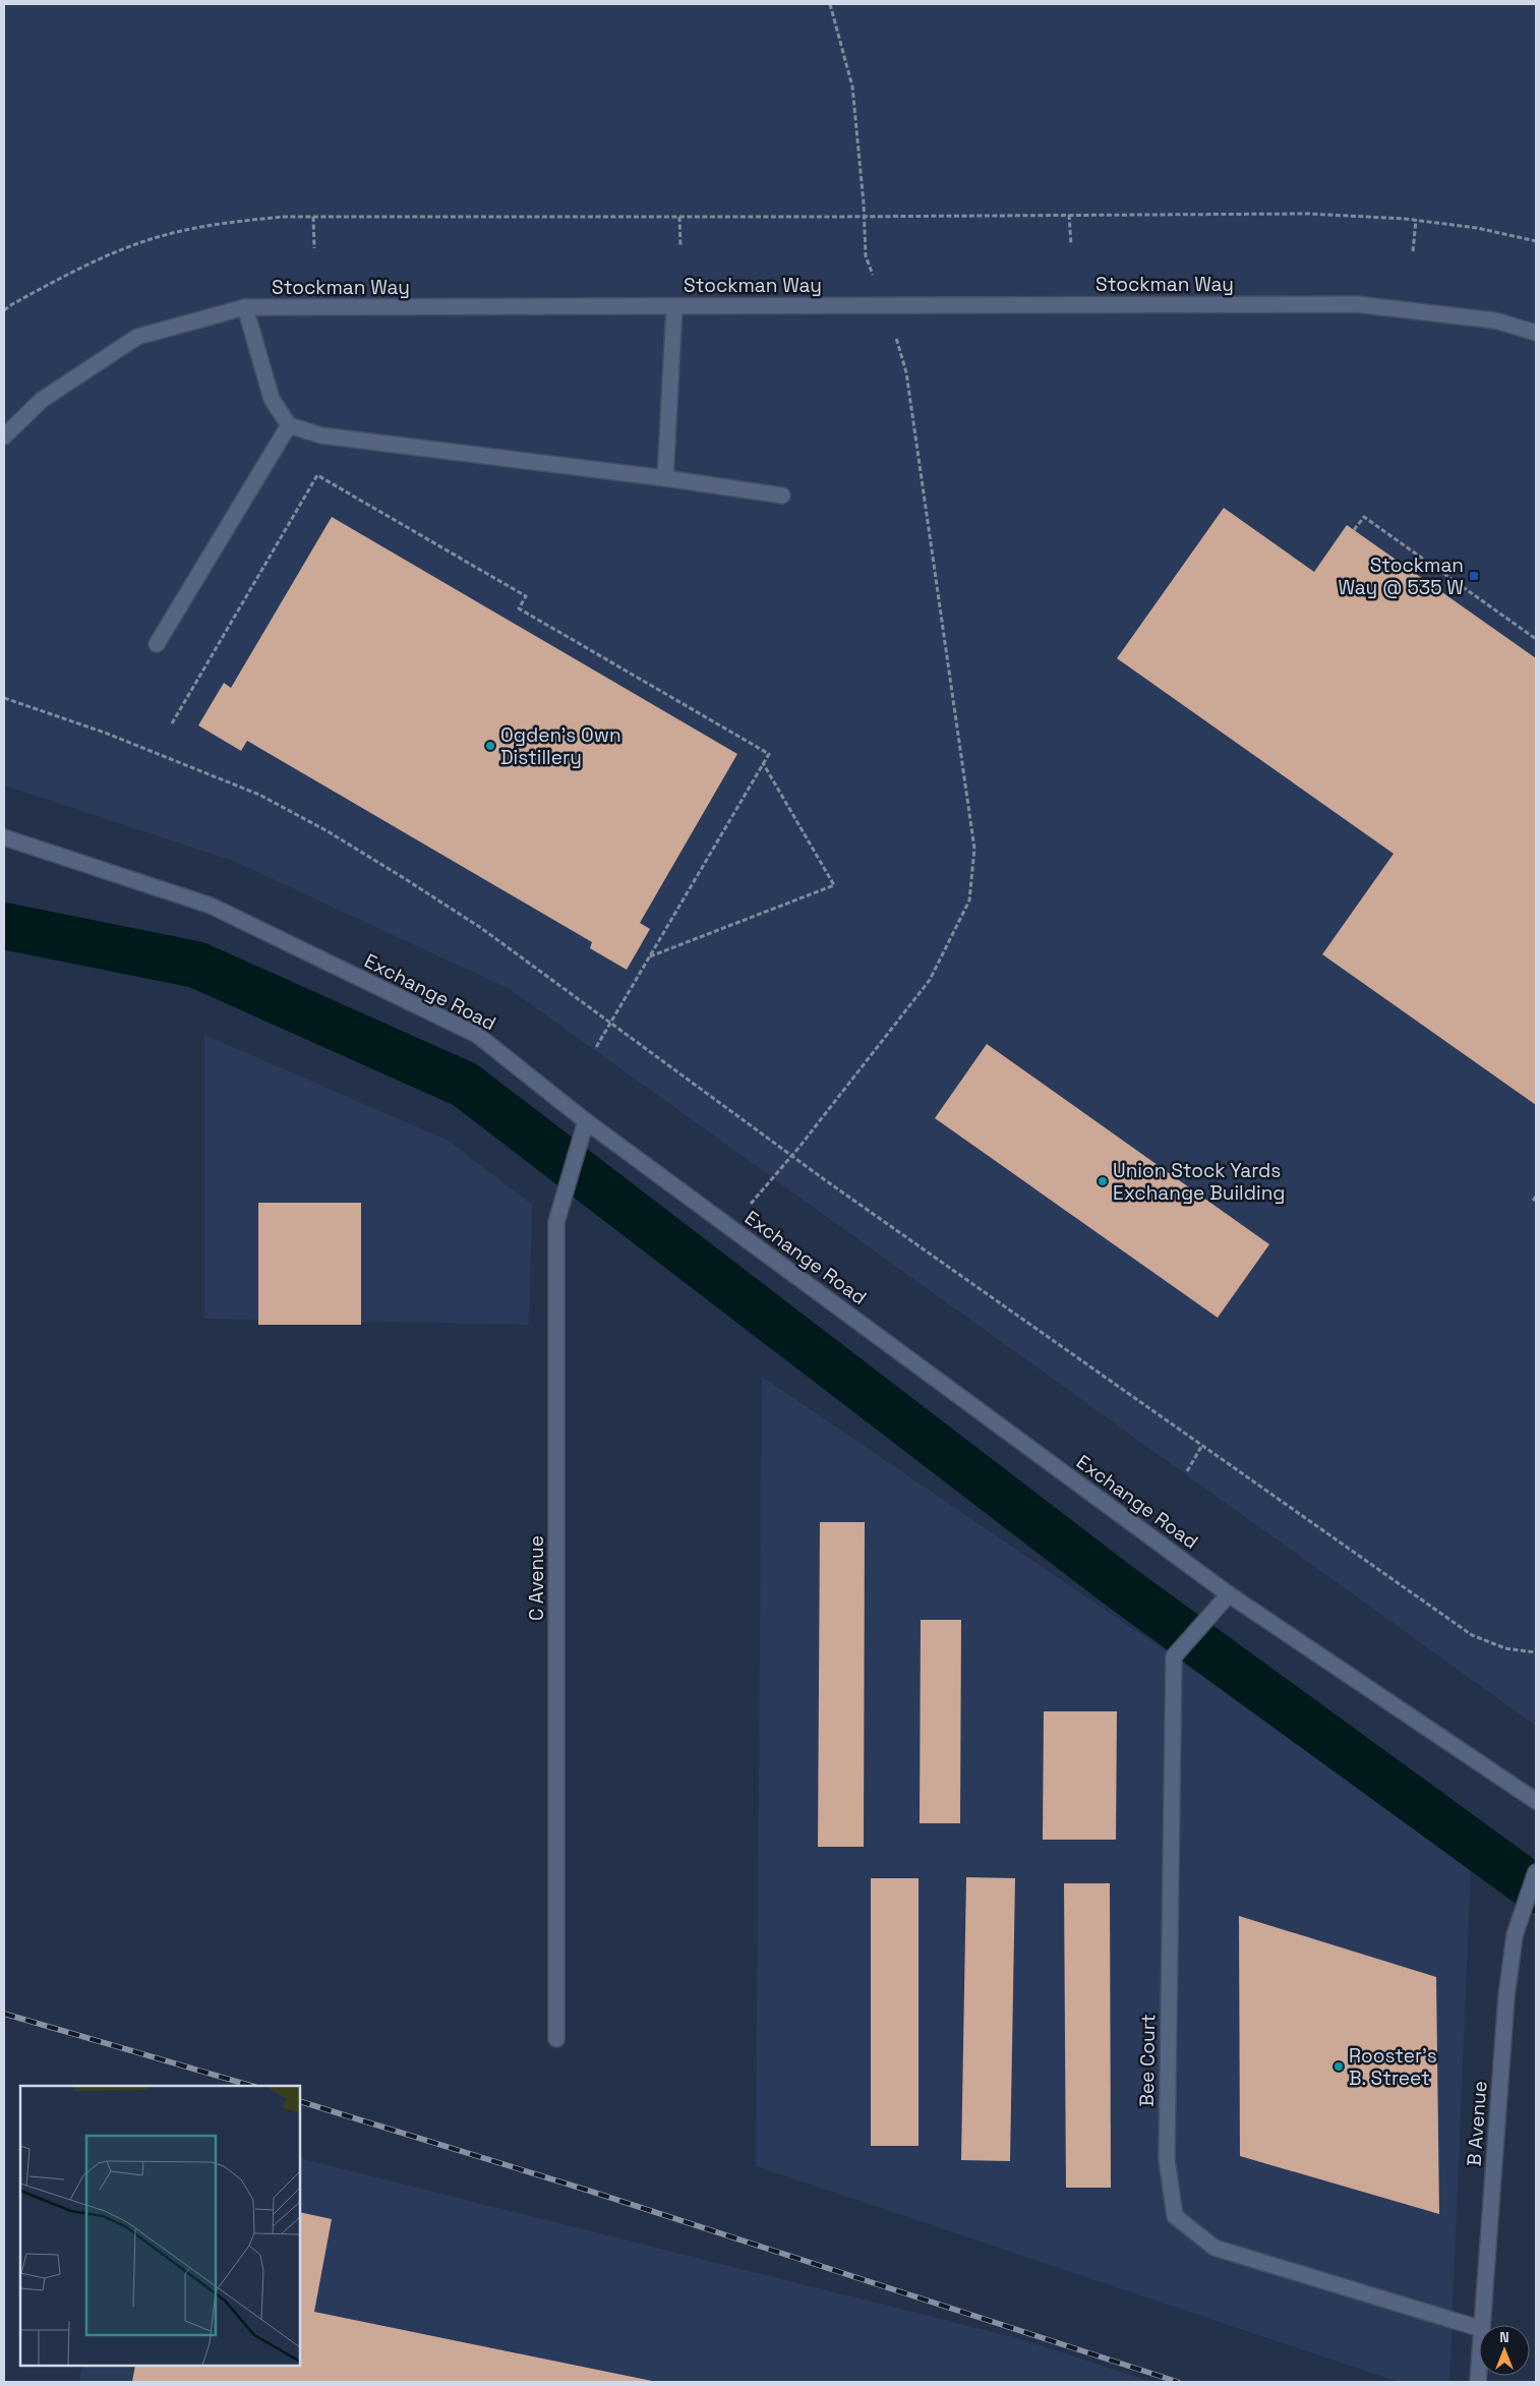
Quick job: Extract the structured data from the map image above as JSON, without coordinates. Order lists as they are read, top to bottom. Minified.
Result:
{"streets":{"street":["Stockman Way","Exchange Road","C Avenue","Bee Court","B Avenue"]},"crossings":[["Exchange Road","C Avenue"],["Exchange Road","Bee Court"]],"places":{"transit":["Stockman Way @ 535 W"],"other":["Ogden's Own Distillery","Union Stock Yards Exchange Building","Rooster's B. Street"]},"north":"top"}
